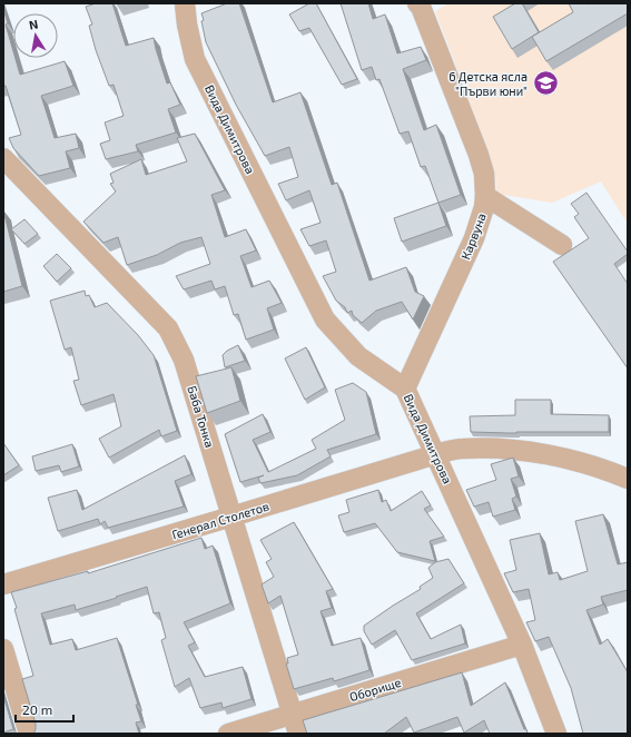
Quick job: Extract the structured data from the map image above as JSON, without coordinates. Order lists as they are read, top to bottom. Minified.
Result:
{"streets":{"street":["Вида Димитрова","Карвуна","Баба Тонка","Генерал Столетов","Оборище"]},"crossings":[["Вида Димитрова","Карвуна"],["Вида Димитрова","Генерал Столетов"],["Вида Димитрова","Оборище"],["Баба Тонка","Генерал Столетов"],["Баба Тонка","Оборище"]],"places":{"school or university":["6 Детска ясла \"Първи юни\""]},"scale_bar":"20 m","north":"top"}
